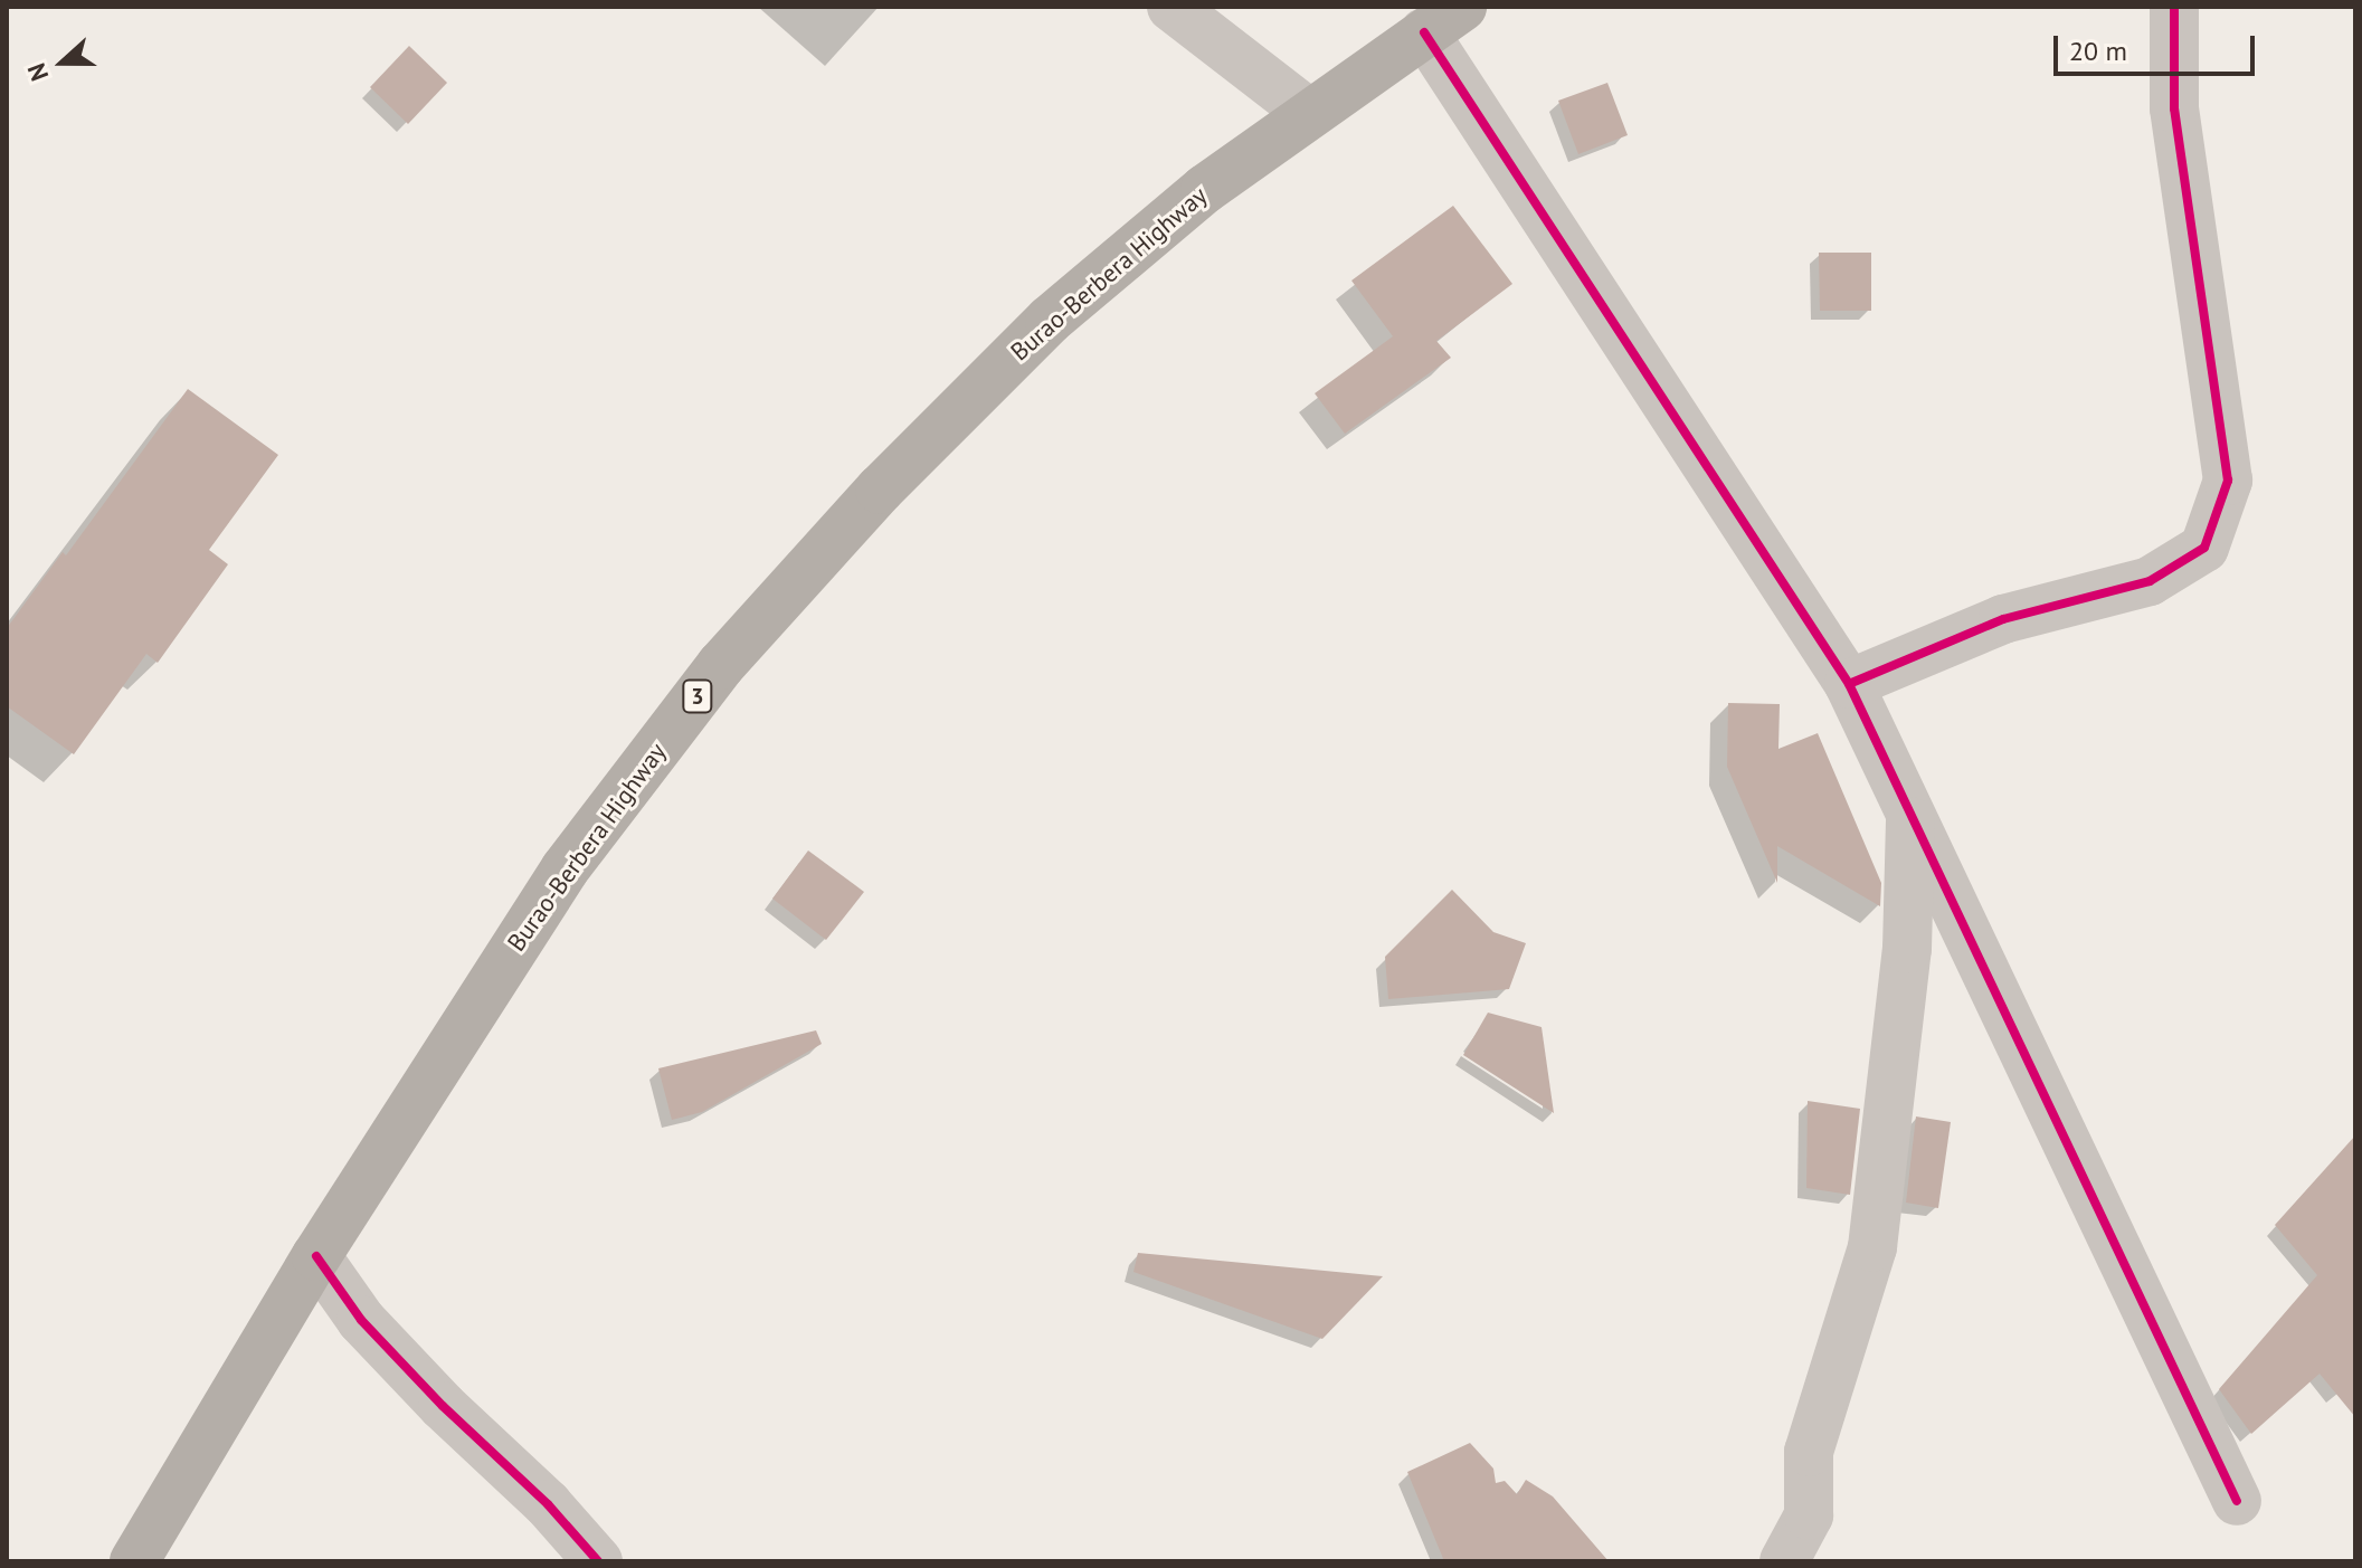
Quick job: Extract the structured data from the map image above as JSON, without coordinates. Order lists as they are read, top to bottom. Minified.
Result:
{"streets":{"highway":["Burao-Berbera Highway","3"]},"scale_bar":"20 m","north":"left"}
